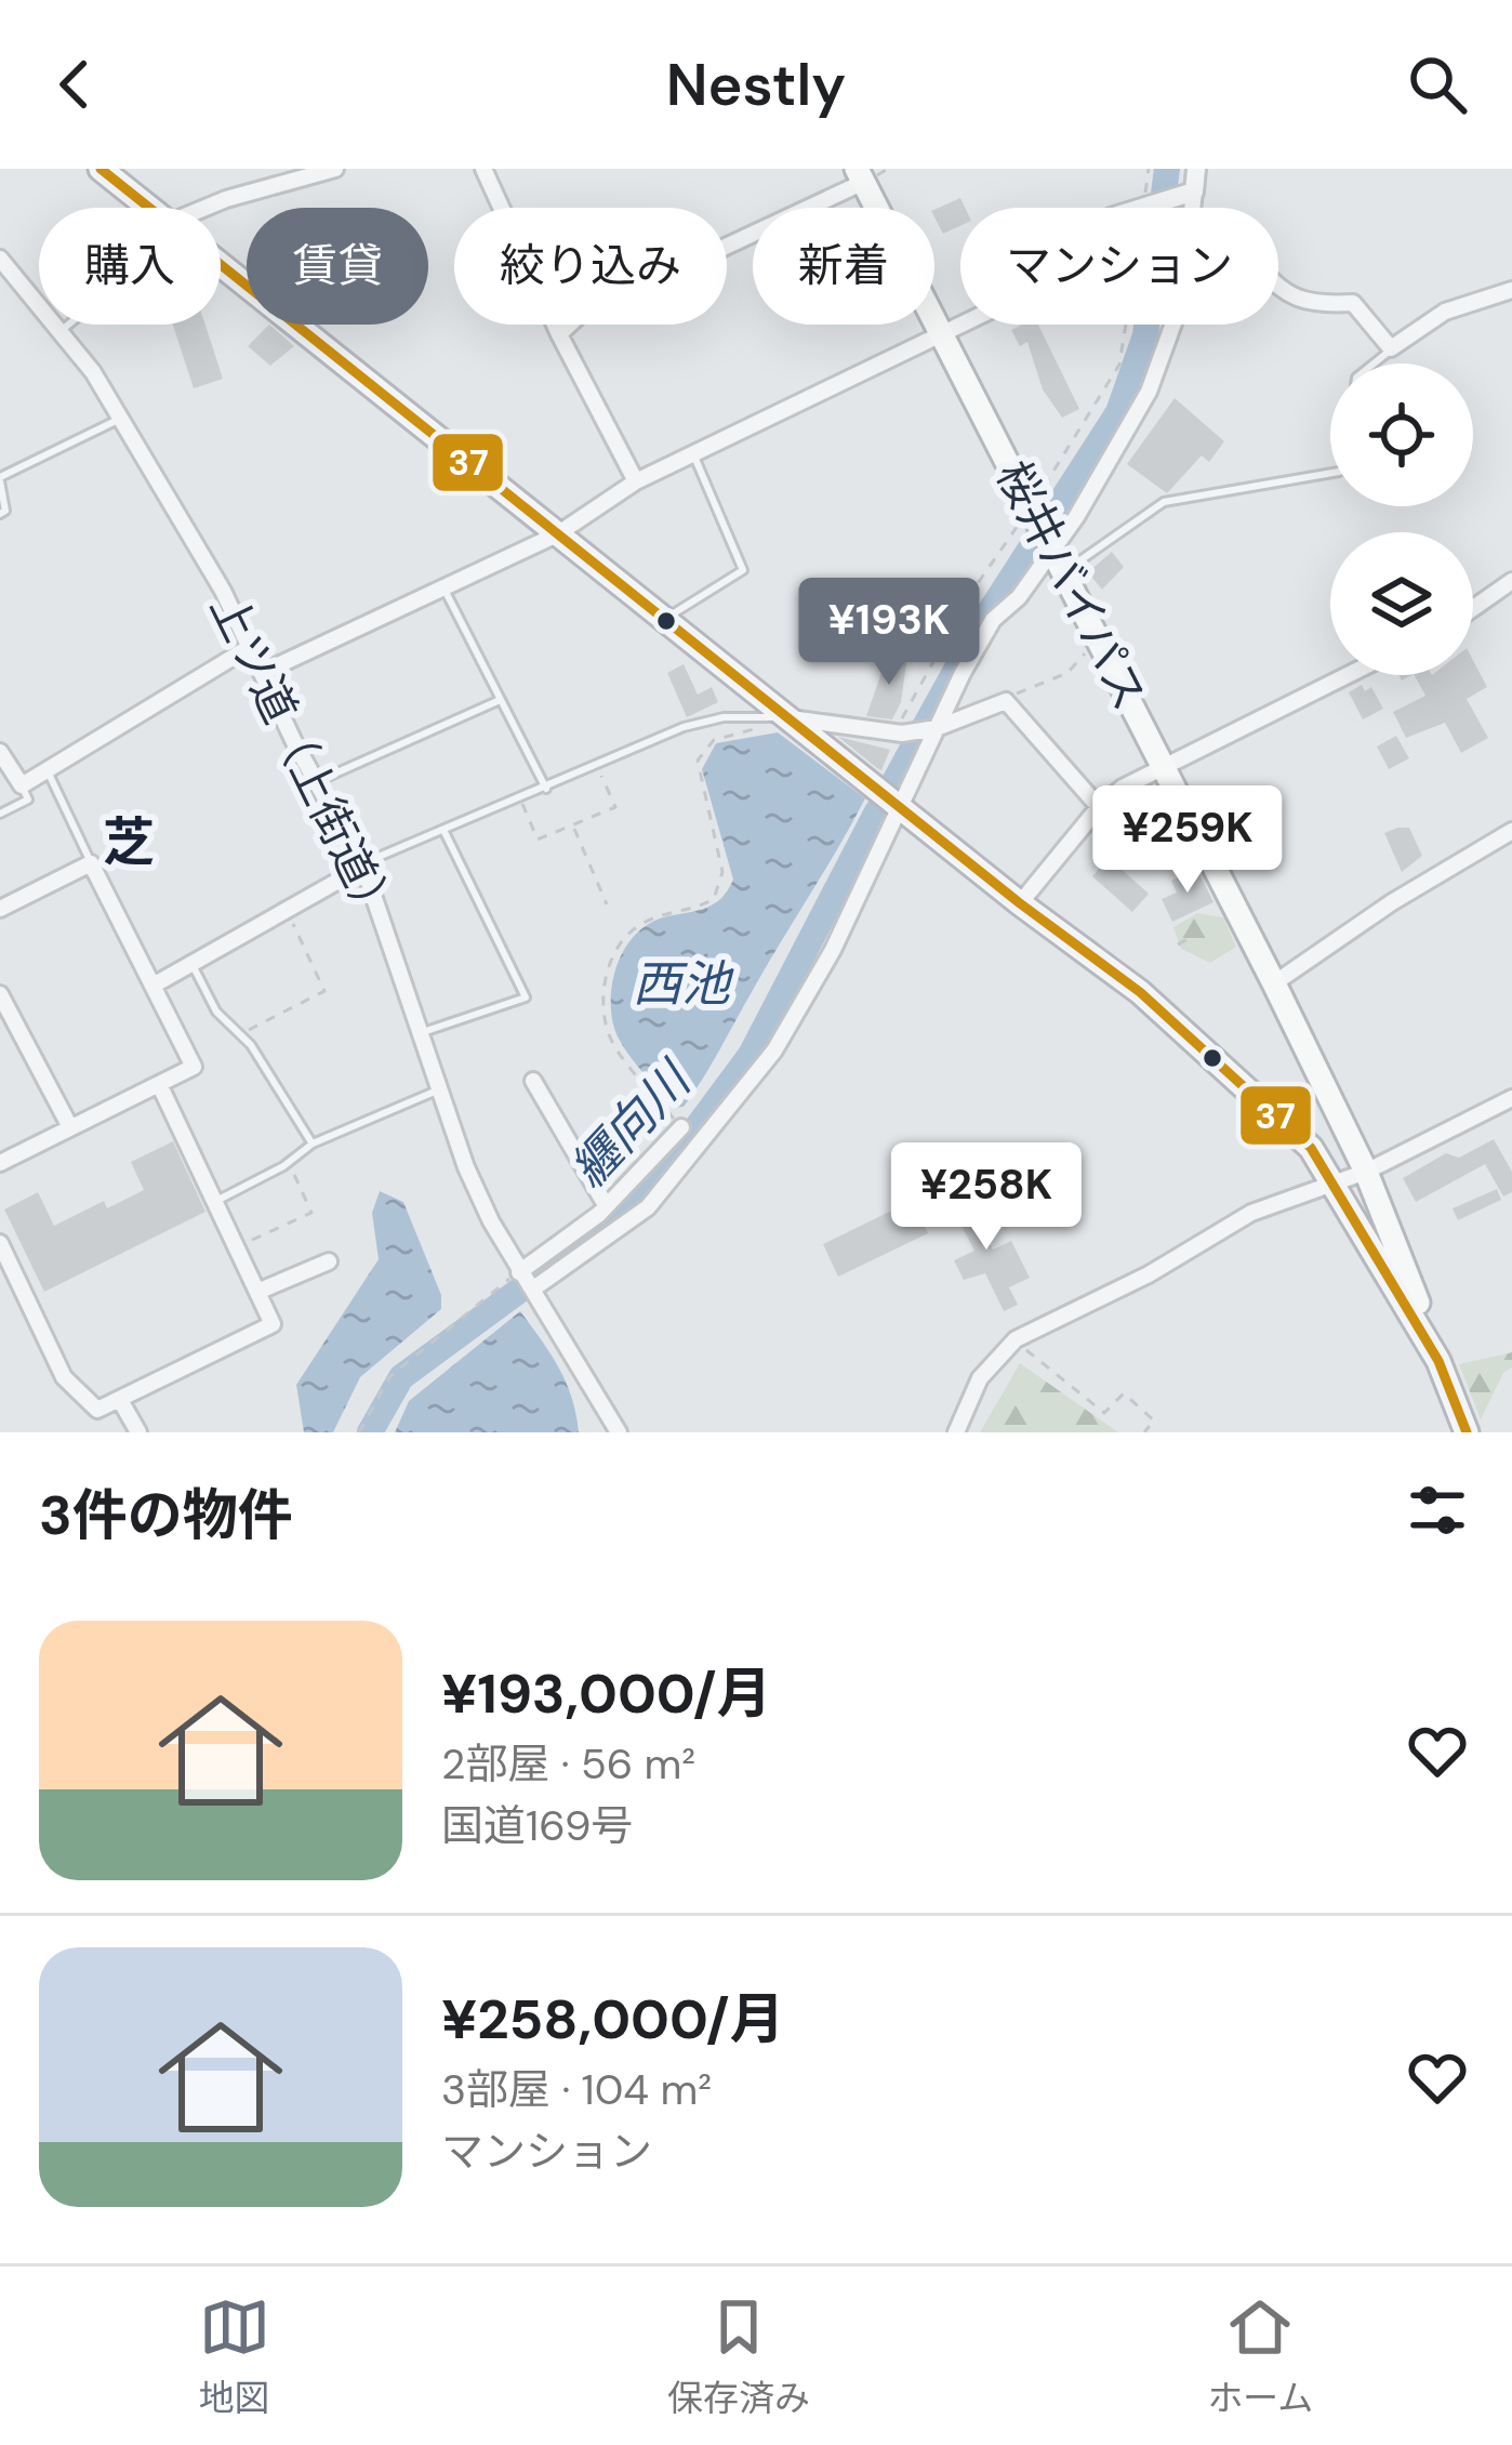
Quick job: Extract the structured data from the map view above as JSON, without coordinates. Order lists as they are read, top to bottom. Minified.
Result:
{"streets":{"highway":["桜井バイパス"],"street":["上ツ道（上街道）"]},"districts":["芝"],"water":["西池","纒向川"],"lines":["transit line 37"],"page":{"header":"Nestly","chip":["購入","賃貸","絞り込み","新着","マンション"],"price":["¥193K","¥259K","¥258K"],"heading":"3件の物件","list":[{"name":"¥193,000/月","note":"2部屋 · 56 m² · 国道169号"},{"name":"¥258,000/月","note":"3部屋 · 104 m² · マンション"}],"tabs":["地図","保存済み","ホーム"]}}
